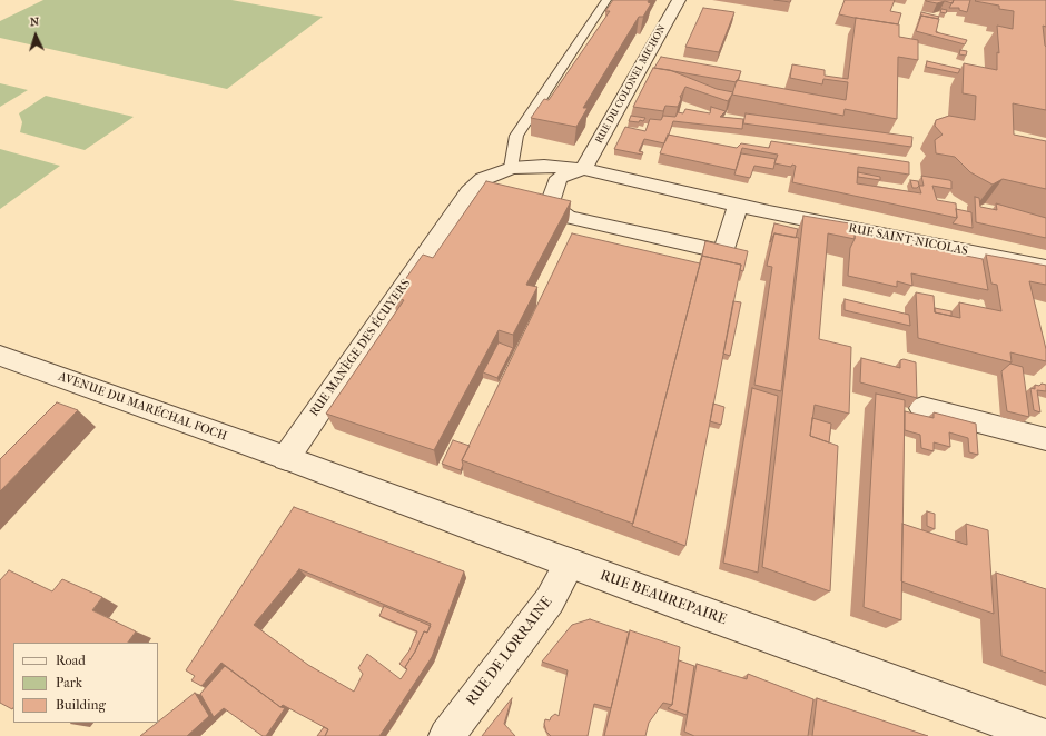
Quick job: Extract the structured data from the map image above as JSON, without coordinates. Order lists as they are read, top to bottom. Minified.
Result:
{"streets":{"street":["RUE DU COLONEL MICHON","RUE SAINT-NICOLAS","RUE MANÈGE DES ÉCUYERS","AVENUE DU MARÉCHAL FOCH","RUE BEAUREPAIRE","RUE DE LORRAINE"]},"crossings":[["RUE DU COLONEL MICHON","RUE SAINT-NICOLAS"],["RUE DU COLONEL MICHON","RUE MANÈGE DES ÉCUYERS"],["RUE SAINT-NICOLAS","RUE MANÈGE DES ÉCUYERS"],["RUE MANÈGE DES ÉCUYERS","AVENUE DU MARÉCHAL FOCH"],["RUE MANÈGE DES ÉCUYERS","RUE BEAUREPAIRE"],["AVENUE DU MARÉCHAL FOCH","RUE BEAUREPAIRE"],["RUE BEAUREPAIRE","RUE DE LORRAINE"]],"legend":["Road","Park","Building"],"north":"top"}
